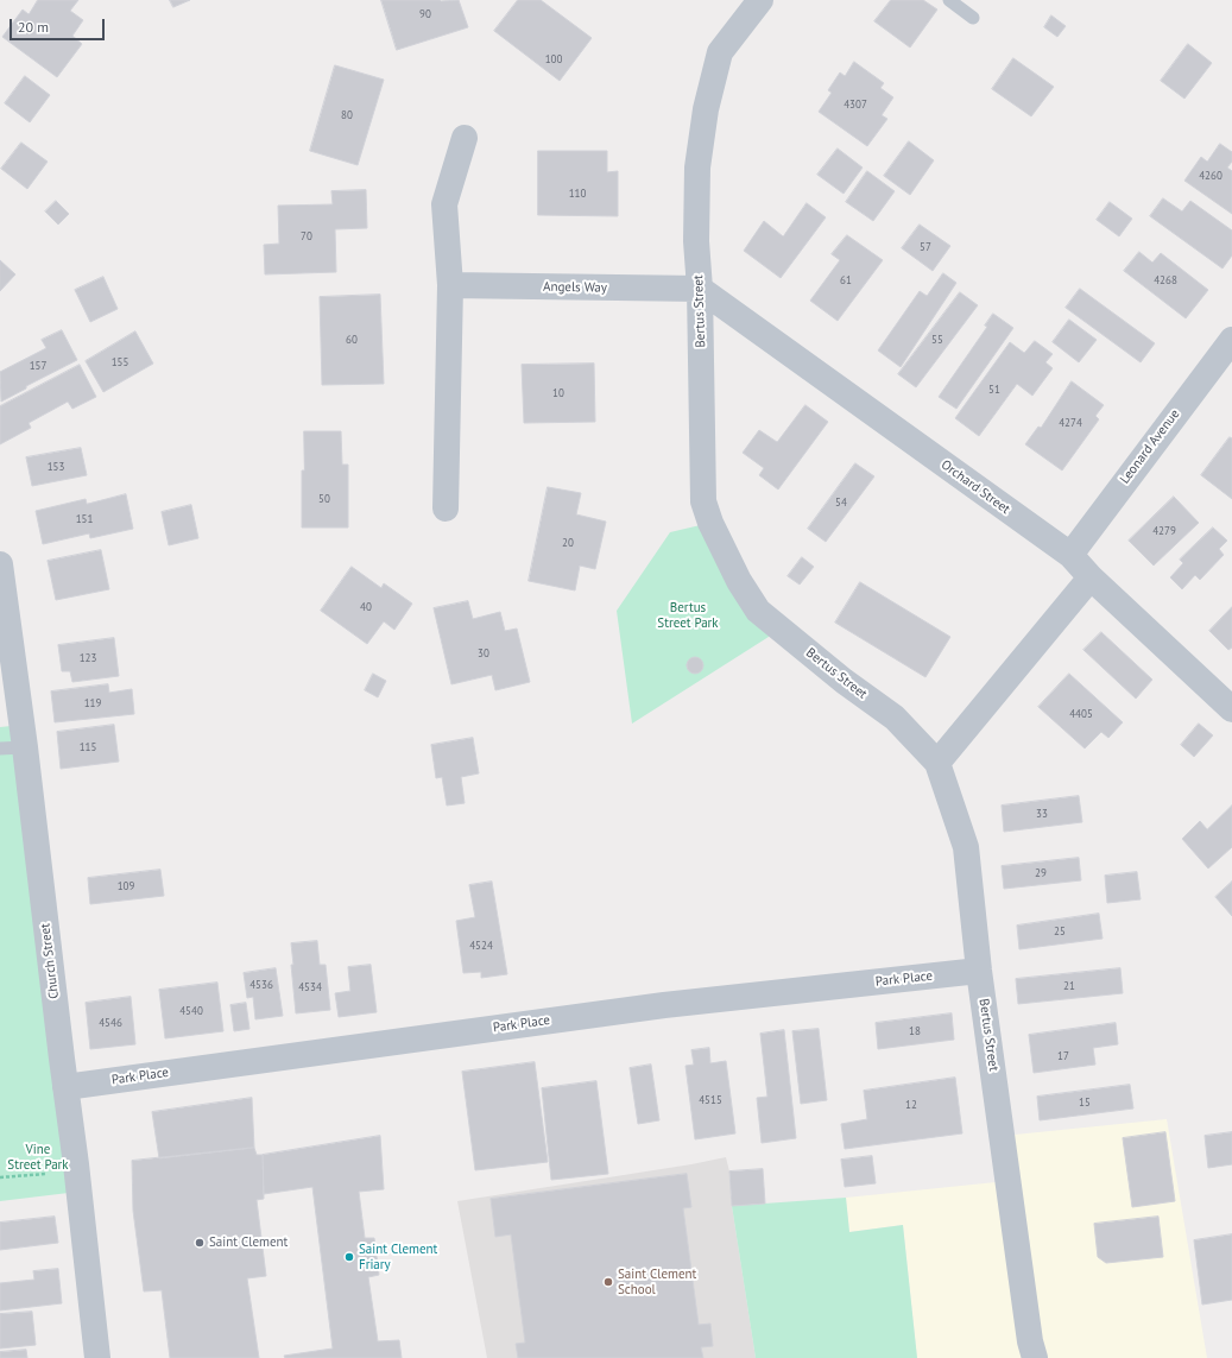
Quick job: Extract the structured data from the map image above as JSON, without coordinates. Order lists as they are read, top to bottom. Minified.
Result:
{"streets":{"street":["Angels Way","Bertus Street","Leonard Avenue","Orchard Street","Church Street","Park Place"]},"crossings":[["Angels Way","Bertus Street"],["Angels Way","Orchard Street"],["Bertus Street","Orchard Street"],["Bertus Street","Park Place"],["Leonard Avenue","Orchard Street"],["Church Street","Park Place"]],"parks":["Bertus Street Park","Vine Street Park"],"places":["Saint Clement","Saint Clement Friary","Saint Clement School"],"house_numbers":["90","100","4307","80","4260","110","70","57","61","4268","60","55","155","157","51","10","4274","153","50","54","151","4279","20","40","30","123","119","4405","115","33","29","109","25","4524","4536","21","4534","4540","4546","18","17","4515","15","12"],"scale_bar":"20 m"}
